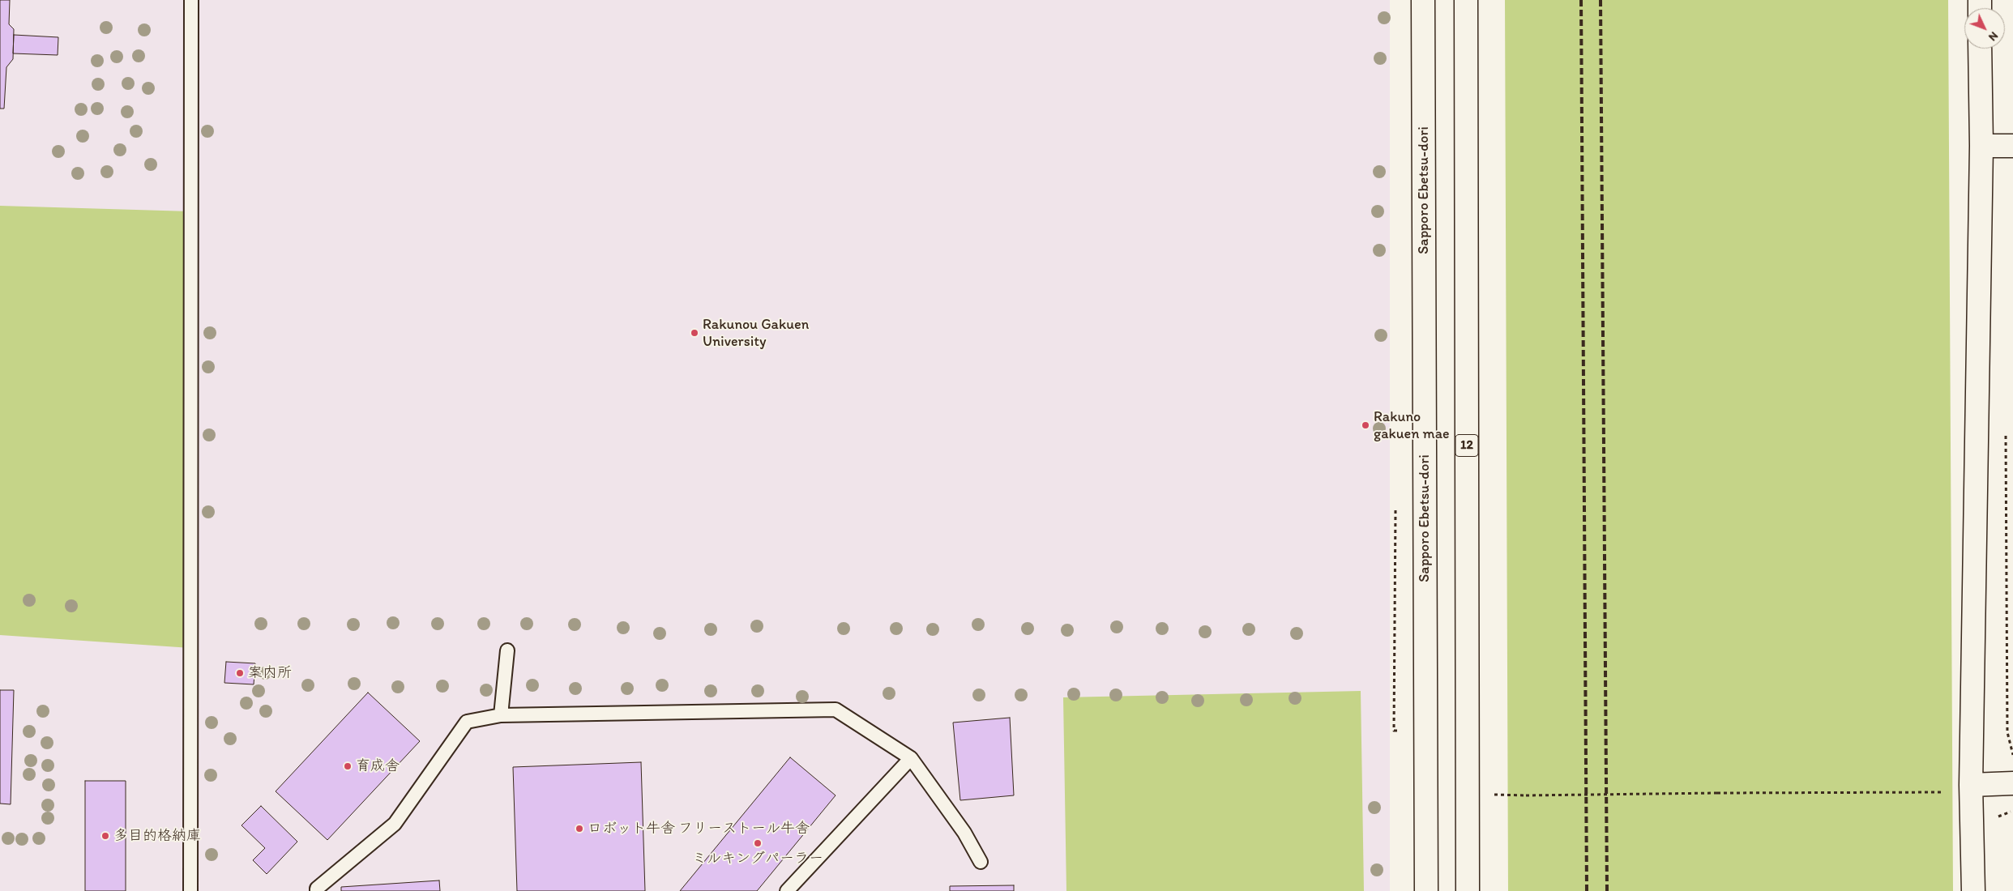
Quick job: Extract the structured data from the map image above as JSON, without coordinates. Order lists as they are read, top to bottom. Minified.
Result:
{"streets":{"main road":["Sapporo Ebetsu-dori","12"]},"places":["Rakunou Gakuen University","Rakuno gakuen mae","案内所","育成舎","ロボット牛舎 フリーストール牛舎","多目的格納庫","ミルキングパーラー"],"north":"bottom right"}
